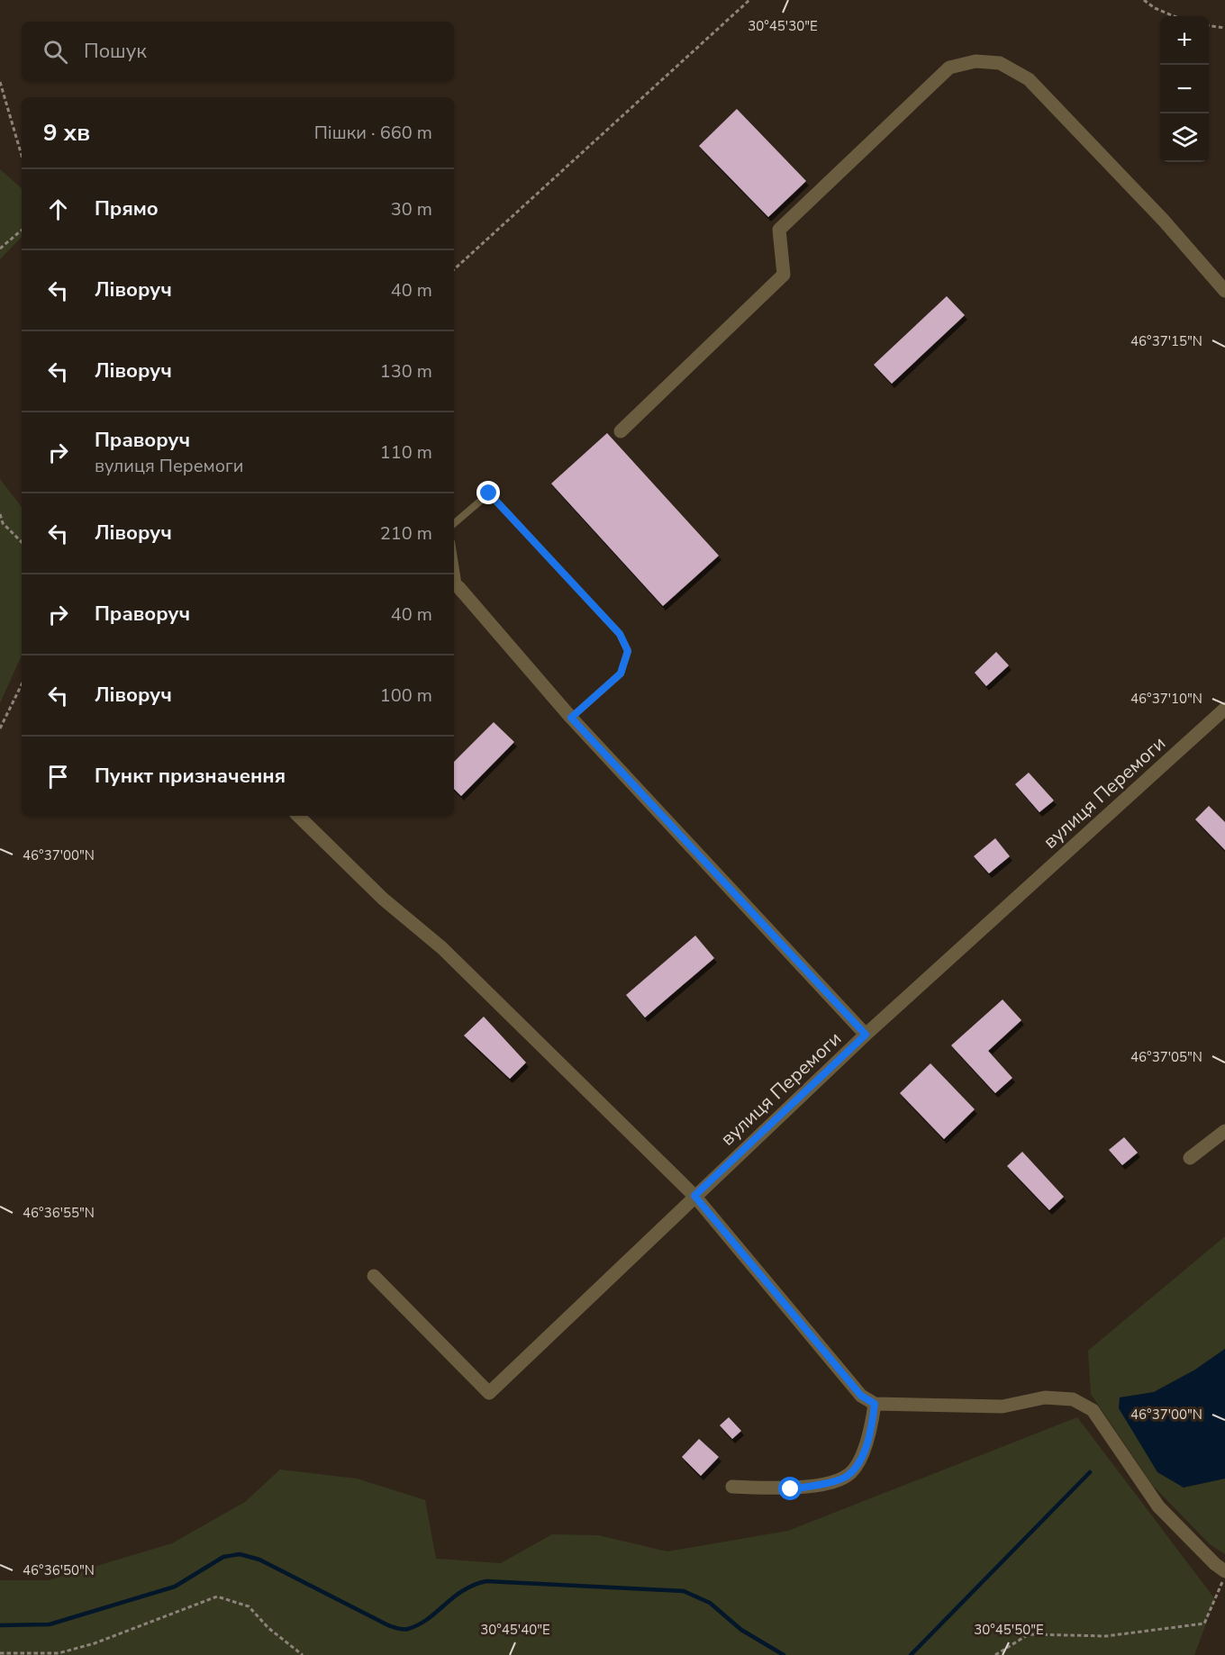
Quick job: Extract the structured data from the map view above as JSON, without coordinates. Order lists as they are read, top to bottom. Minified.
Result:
{"streets":{"street":["вулиця Перемоги"]},"page":{"map_buttons":["+","−"],"search":"Пошук","heading":["9 хв","Пішки · 660 m"],"list":[["Прямо","30 m"],["Ліворуч","40 m"],["Ліворуч","130 m"],["Праворуч","вулиця Перемоги","110 m"],["Ліворуч","210 m"],["Праворуч","40 m"],["Ліворуч","100 m"],"Пункт призначення"]},"coordinates":["30°45'30\"E","46°37'15\"N","46°37'10\"N","46°37'00\"N","46°37'05\"N","46°36'55\"N","46°36'50\"N","30°45'40\"E","30°45'50\"E"]}
